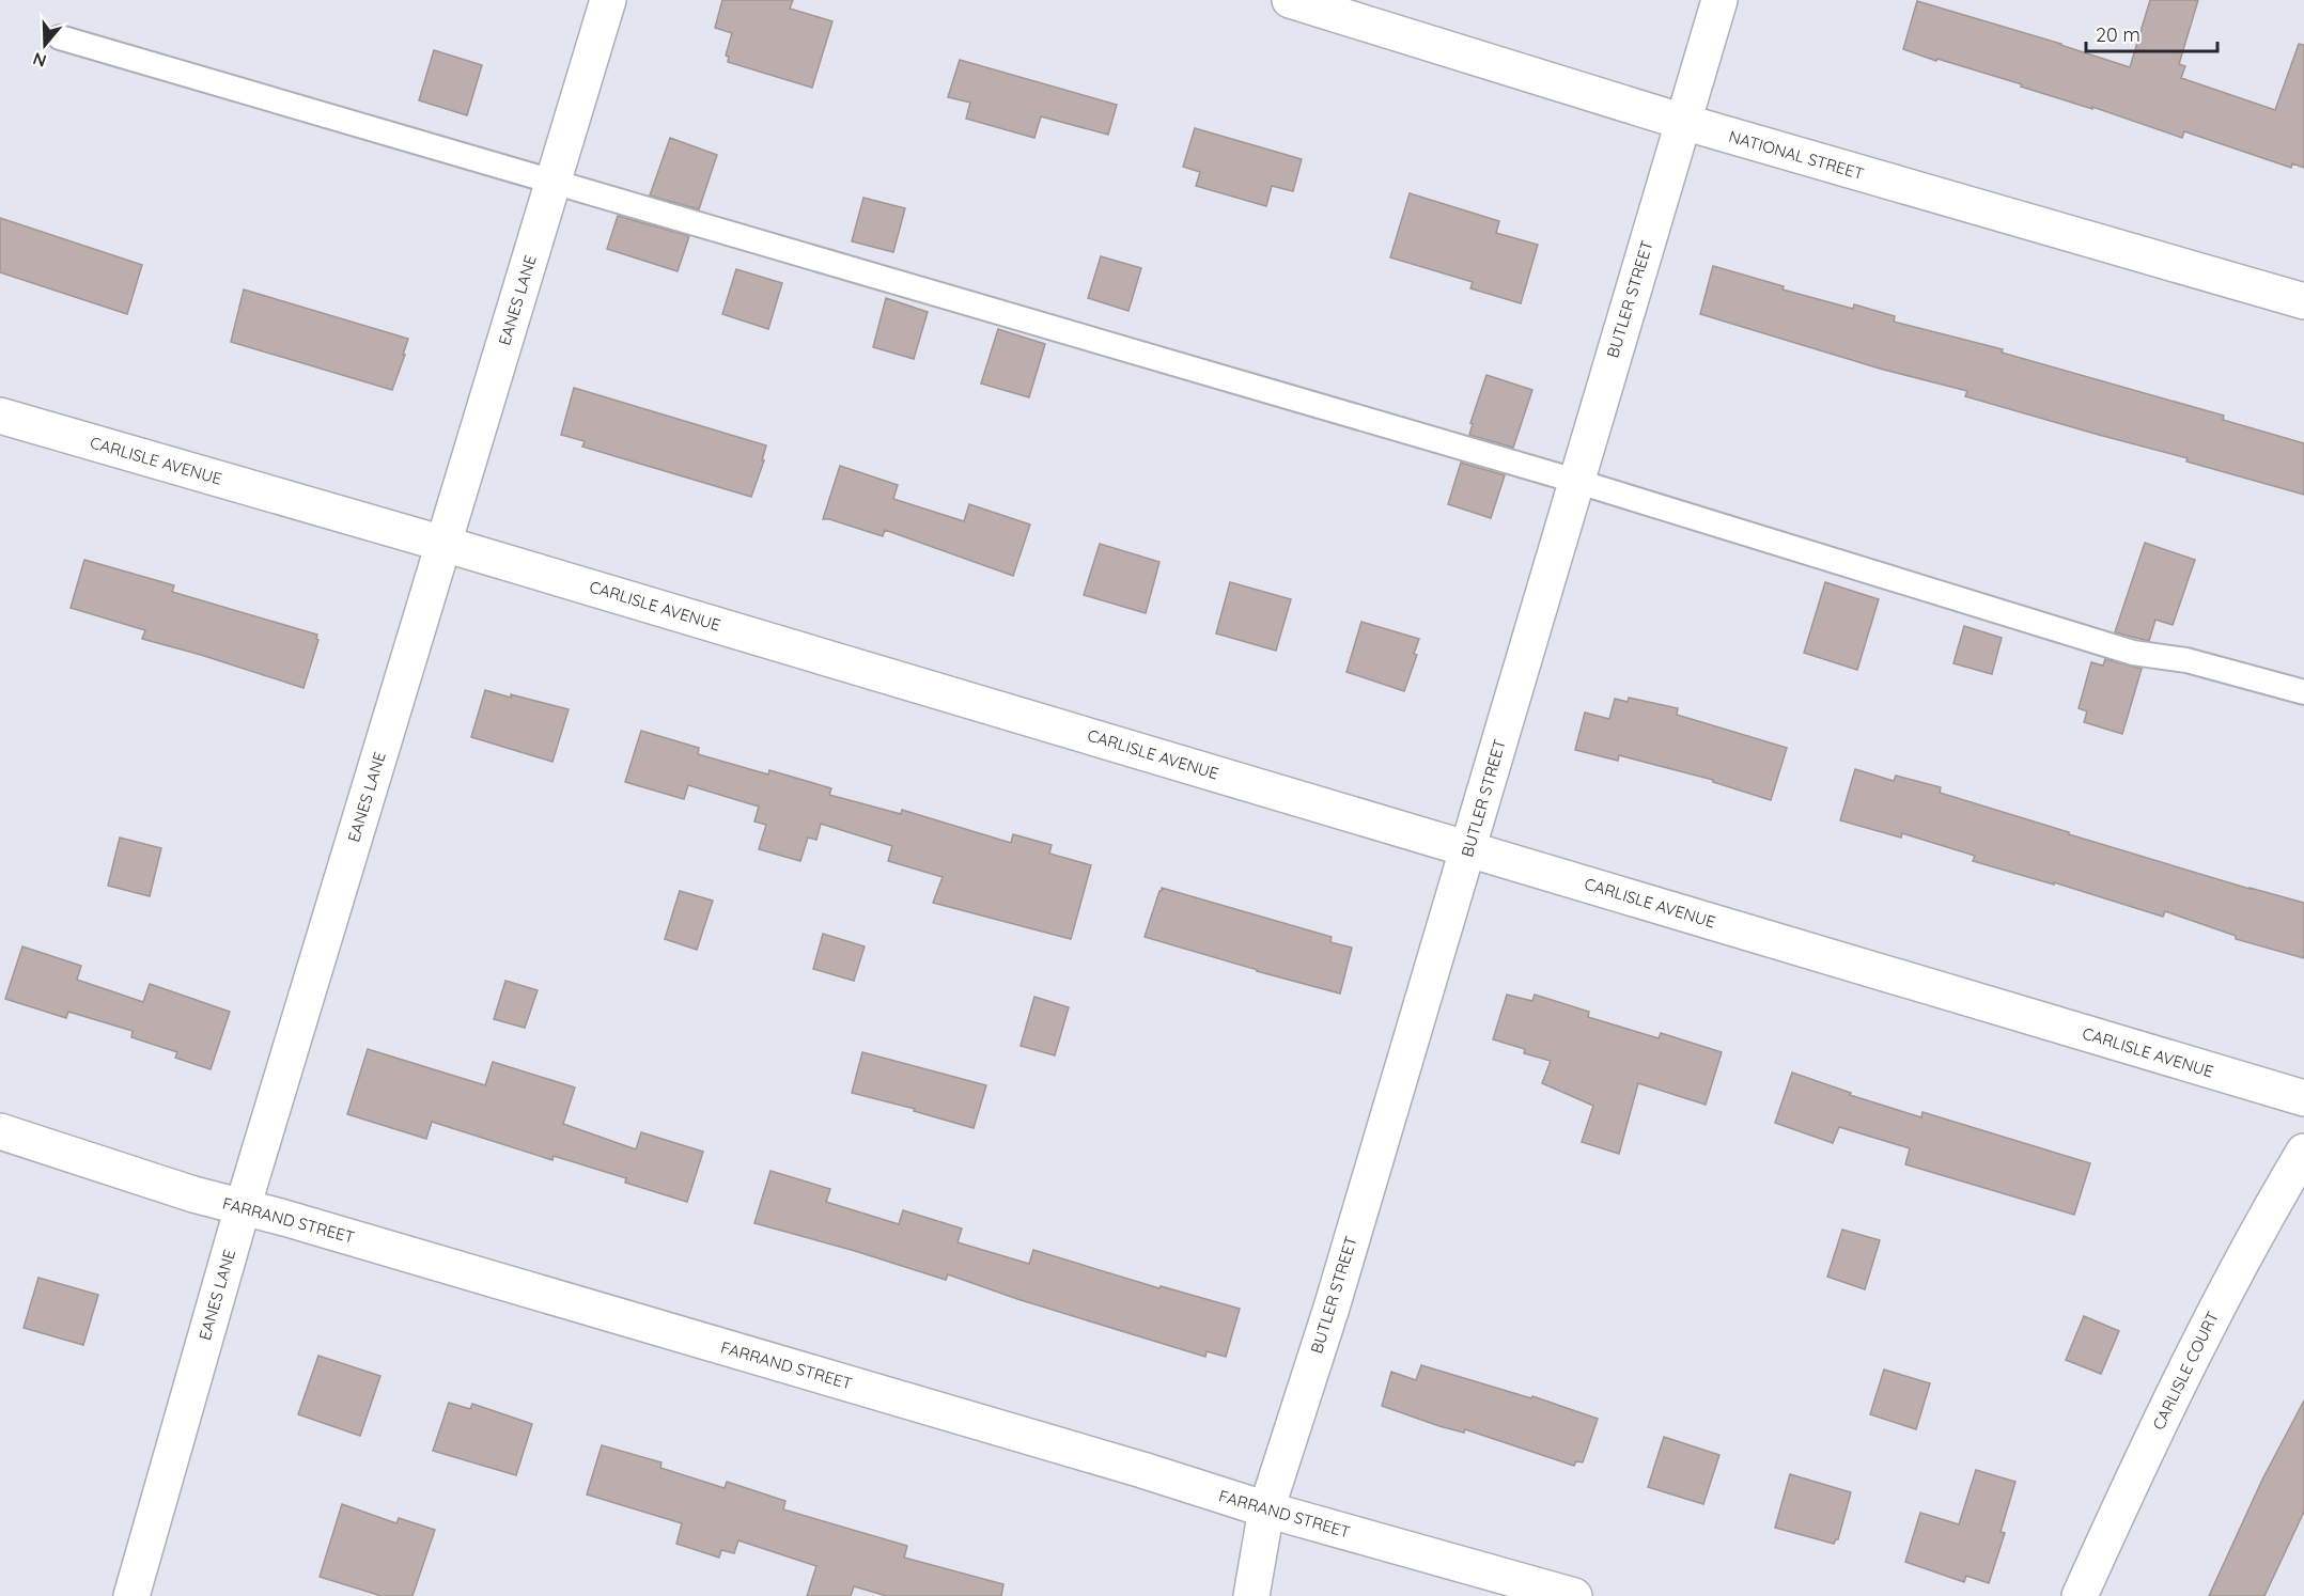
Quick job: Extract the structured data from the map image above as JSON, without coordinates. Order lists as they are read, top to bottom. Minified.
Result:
{"streets":{"street":["NATIONAL STREET","BUTLER STREET","EANES LANE","CARLISLE AVENUE","FARRAND STREET","CARLISLE COURT"]},"crossings":[["NATIONAL STREET","BUTLER STREET"],["BUTLER STREET","CARLISLE AVENUE"],["BUTLER STREET","FARRAND STREET"],["EANES LANE","CARLISLE AVENUE"],["EANES LANE","FARRAND STREET"]],"scale_bar":"20 m","north":"bottom"}
